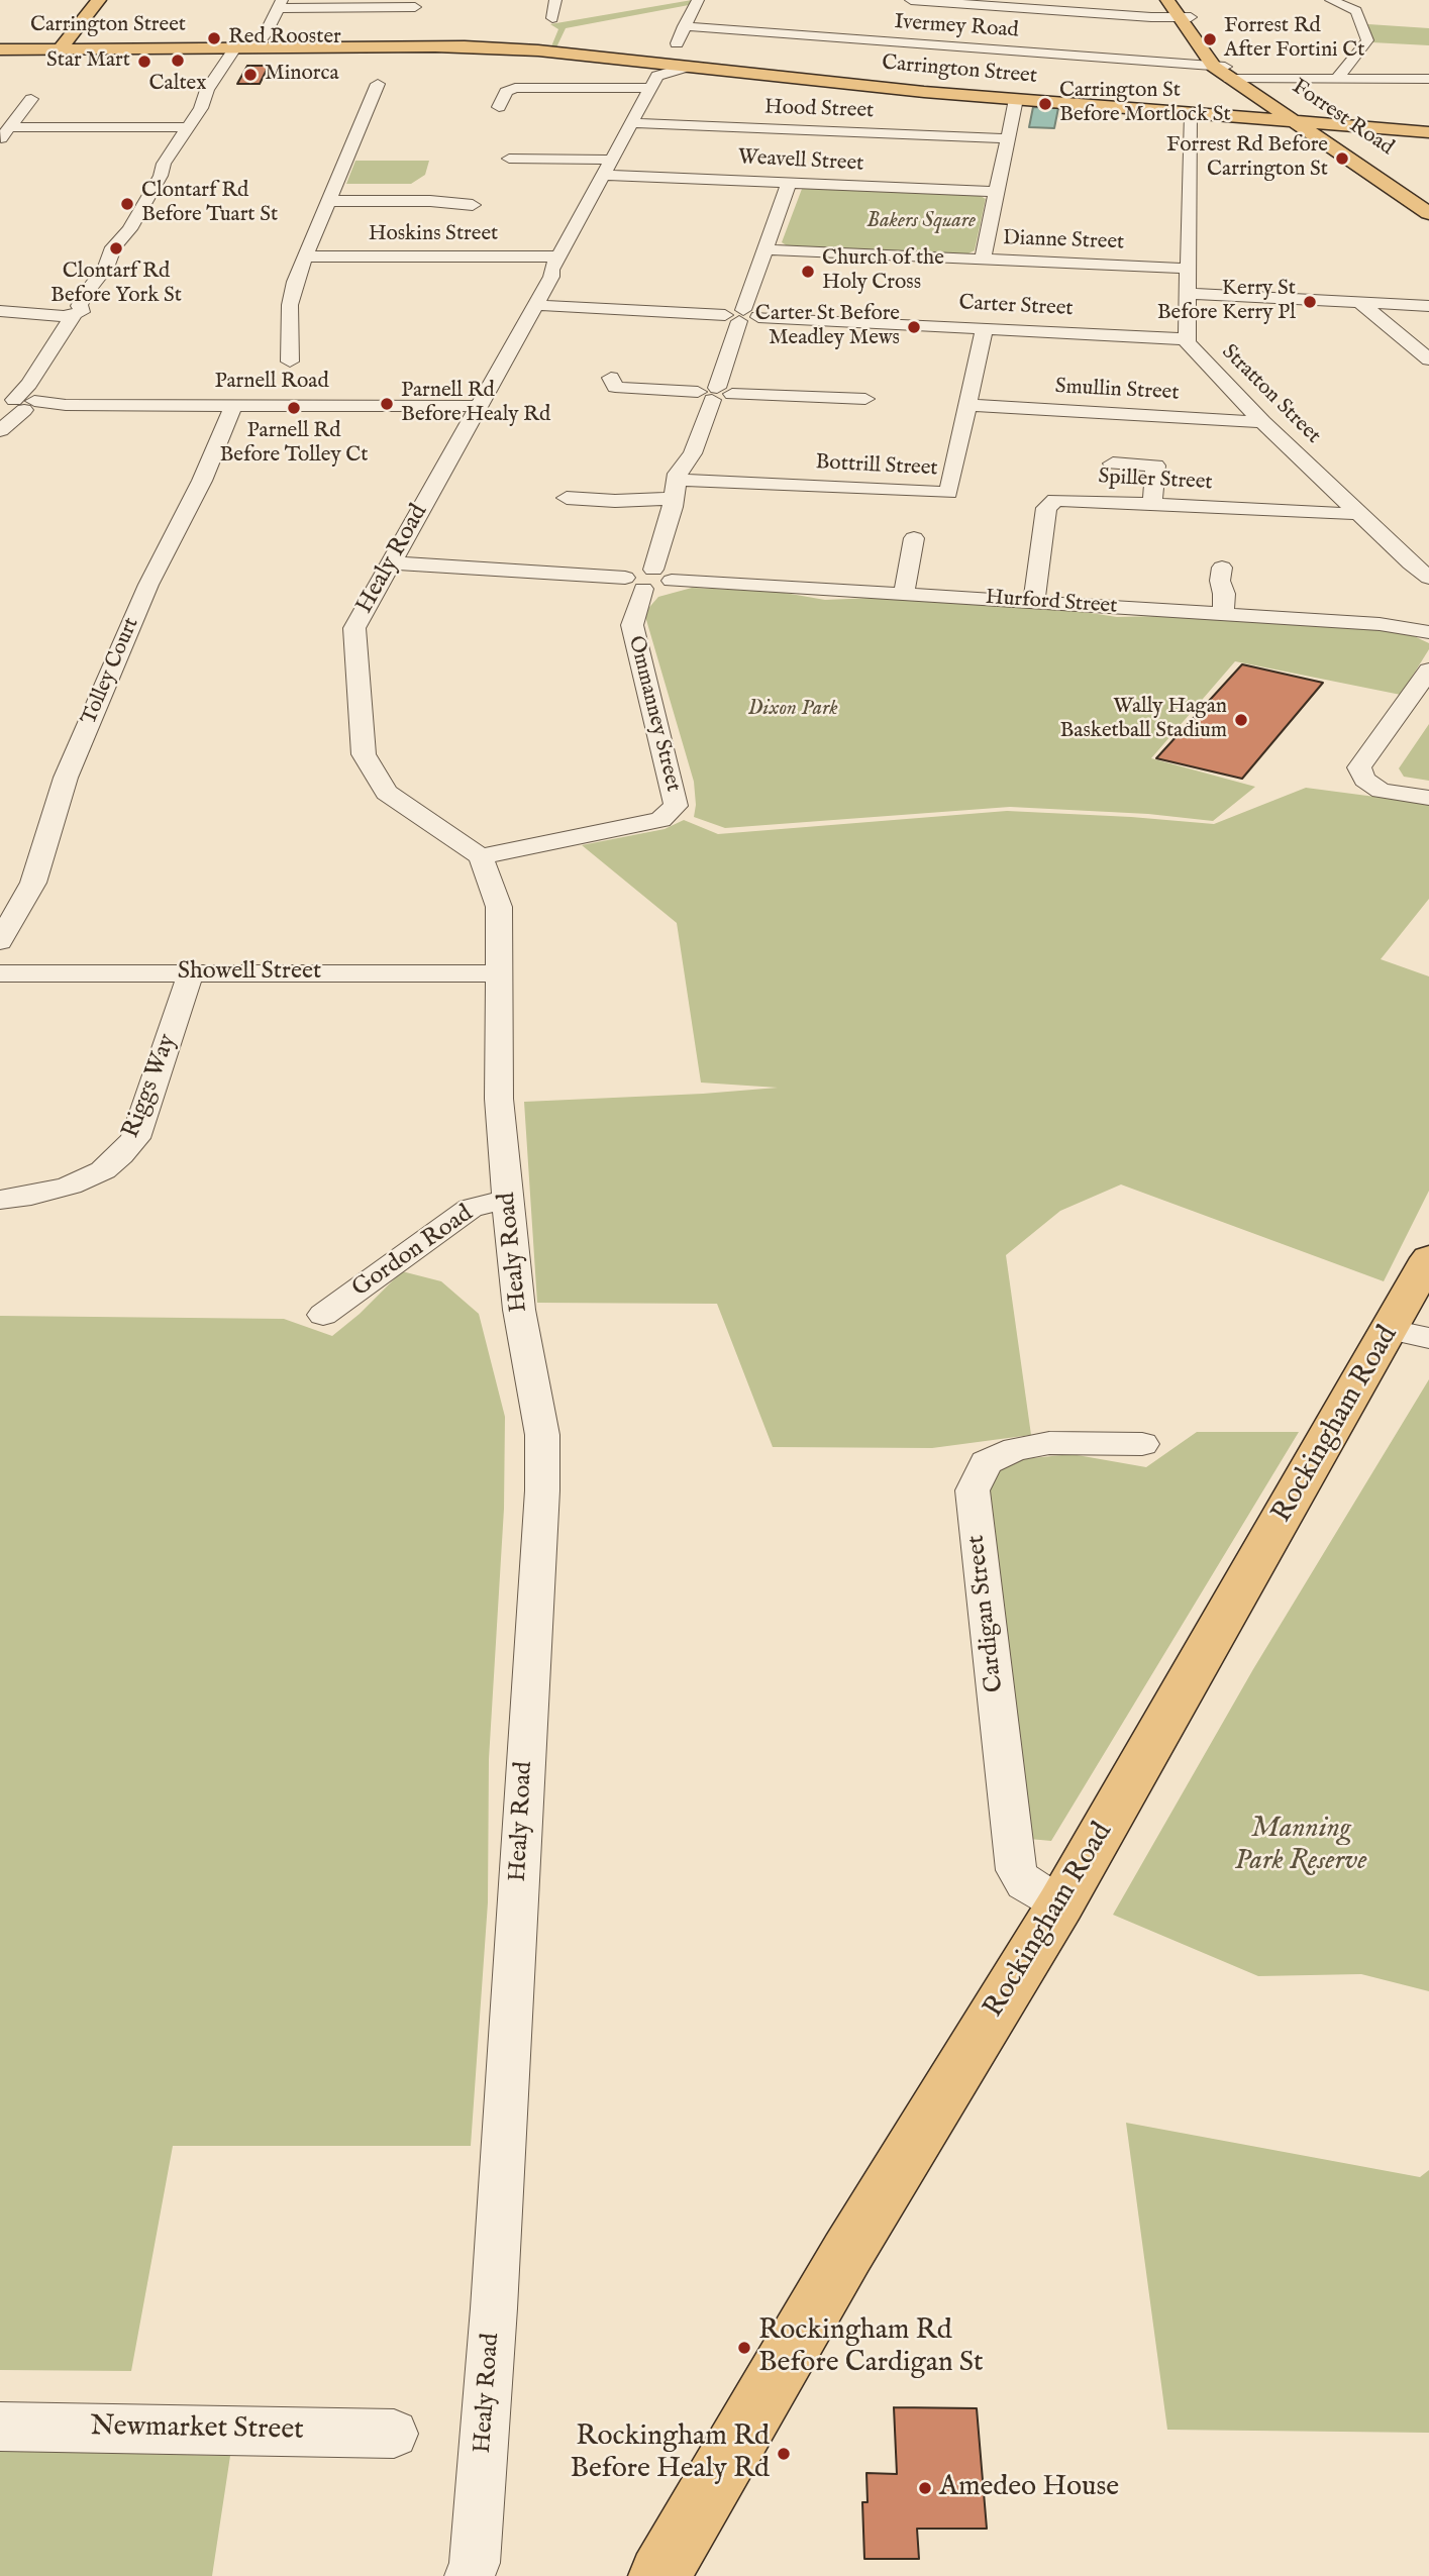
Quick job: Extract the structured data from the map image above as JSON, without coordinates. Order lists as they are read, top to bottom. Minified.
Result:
{"streets":{"main road":["Carrington Street","Forrest Road","Rockingham Road"],"street":["Ivermey Road","Hood Street","Weavell Street","Hoskins Street","Dianne Street","Carter Street","Parnell Road","Smullin Street","Stratton Street","Bottrill Street","Spiller Street","Healy Road","Hurford Street","Tolley Court","Ommanney Street","Showell Street","Riggs Way","Gordon Road","Cardigan Street","Newmarket Street"]},"crossings":[["Carrington Street","Forrest Road"],["Carrington Street","Stratton Street"],["Ivermey Road","Forrest Road"],["Hood Street","Healy Road"],["Weavell Street","Healy Road"],["Weavell Street","Ommanney Street"],["Hoskins Street","Healy Road"],["Dianne Street","Stratton Street"],["Dianne Street","Ommanney Street"],["Carter Street","Stratton Street"],["Carter Street","Bottrill Street"],["Carter Street","Healy Road"],["Carter Street","Ommanney Street"],["Parnell Road","Healy Road"],["Parnell Road","Tolley Court"],["Smullin Street","Stratton Street"],["Smullin Street","Bottrill Street"],["Stratton Street","Spiller Street"],["Bottrill Street","Ommanney Street"],["Spiller Street","Hurford Street"],["Healy Road","Ommanney Street"],["Healy Road","Showell Street"],["Healy Road","Gordon Road"],["Hurford Street","Ommanney Street"],["Showell Street","Riggs Way"],["Rockingham Road","Cardigan Street"]],"parks":["Bakers Square","Dixon Park","Manning Park Reserve"],"places":["Red Rooster","Forrest Rd After Fortini Ct","Caltex","Star Mart","Minorca","Carrington St Before Mortlock St","Forrest Rd Before Carrington St","Clontarf Rd Before Tuart St","Clontarf Rd Before York St","Church of the Holy Cross","Kerry St Before Kerry Pl","Carter St Before Meadley Mews","Parnell Rd Before Healy Rd","Parnell Rd Before Tolley Ct","Wally Hagan Basketball Stadium","Rockingham Rd Before Cardigan St","Rockingham Rd Before Healy Rd","Amedeo House"]}
